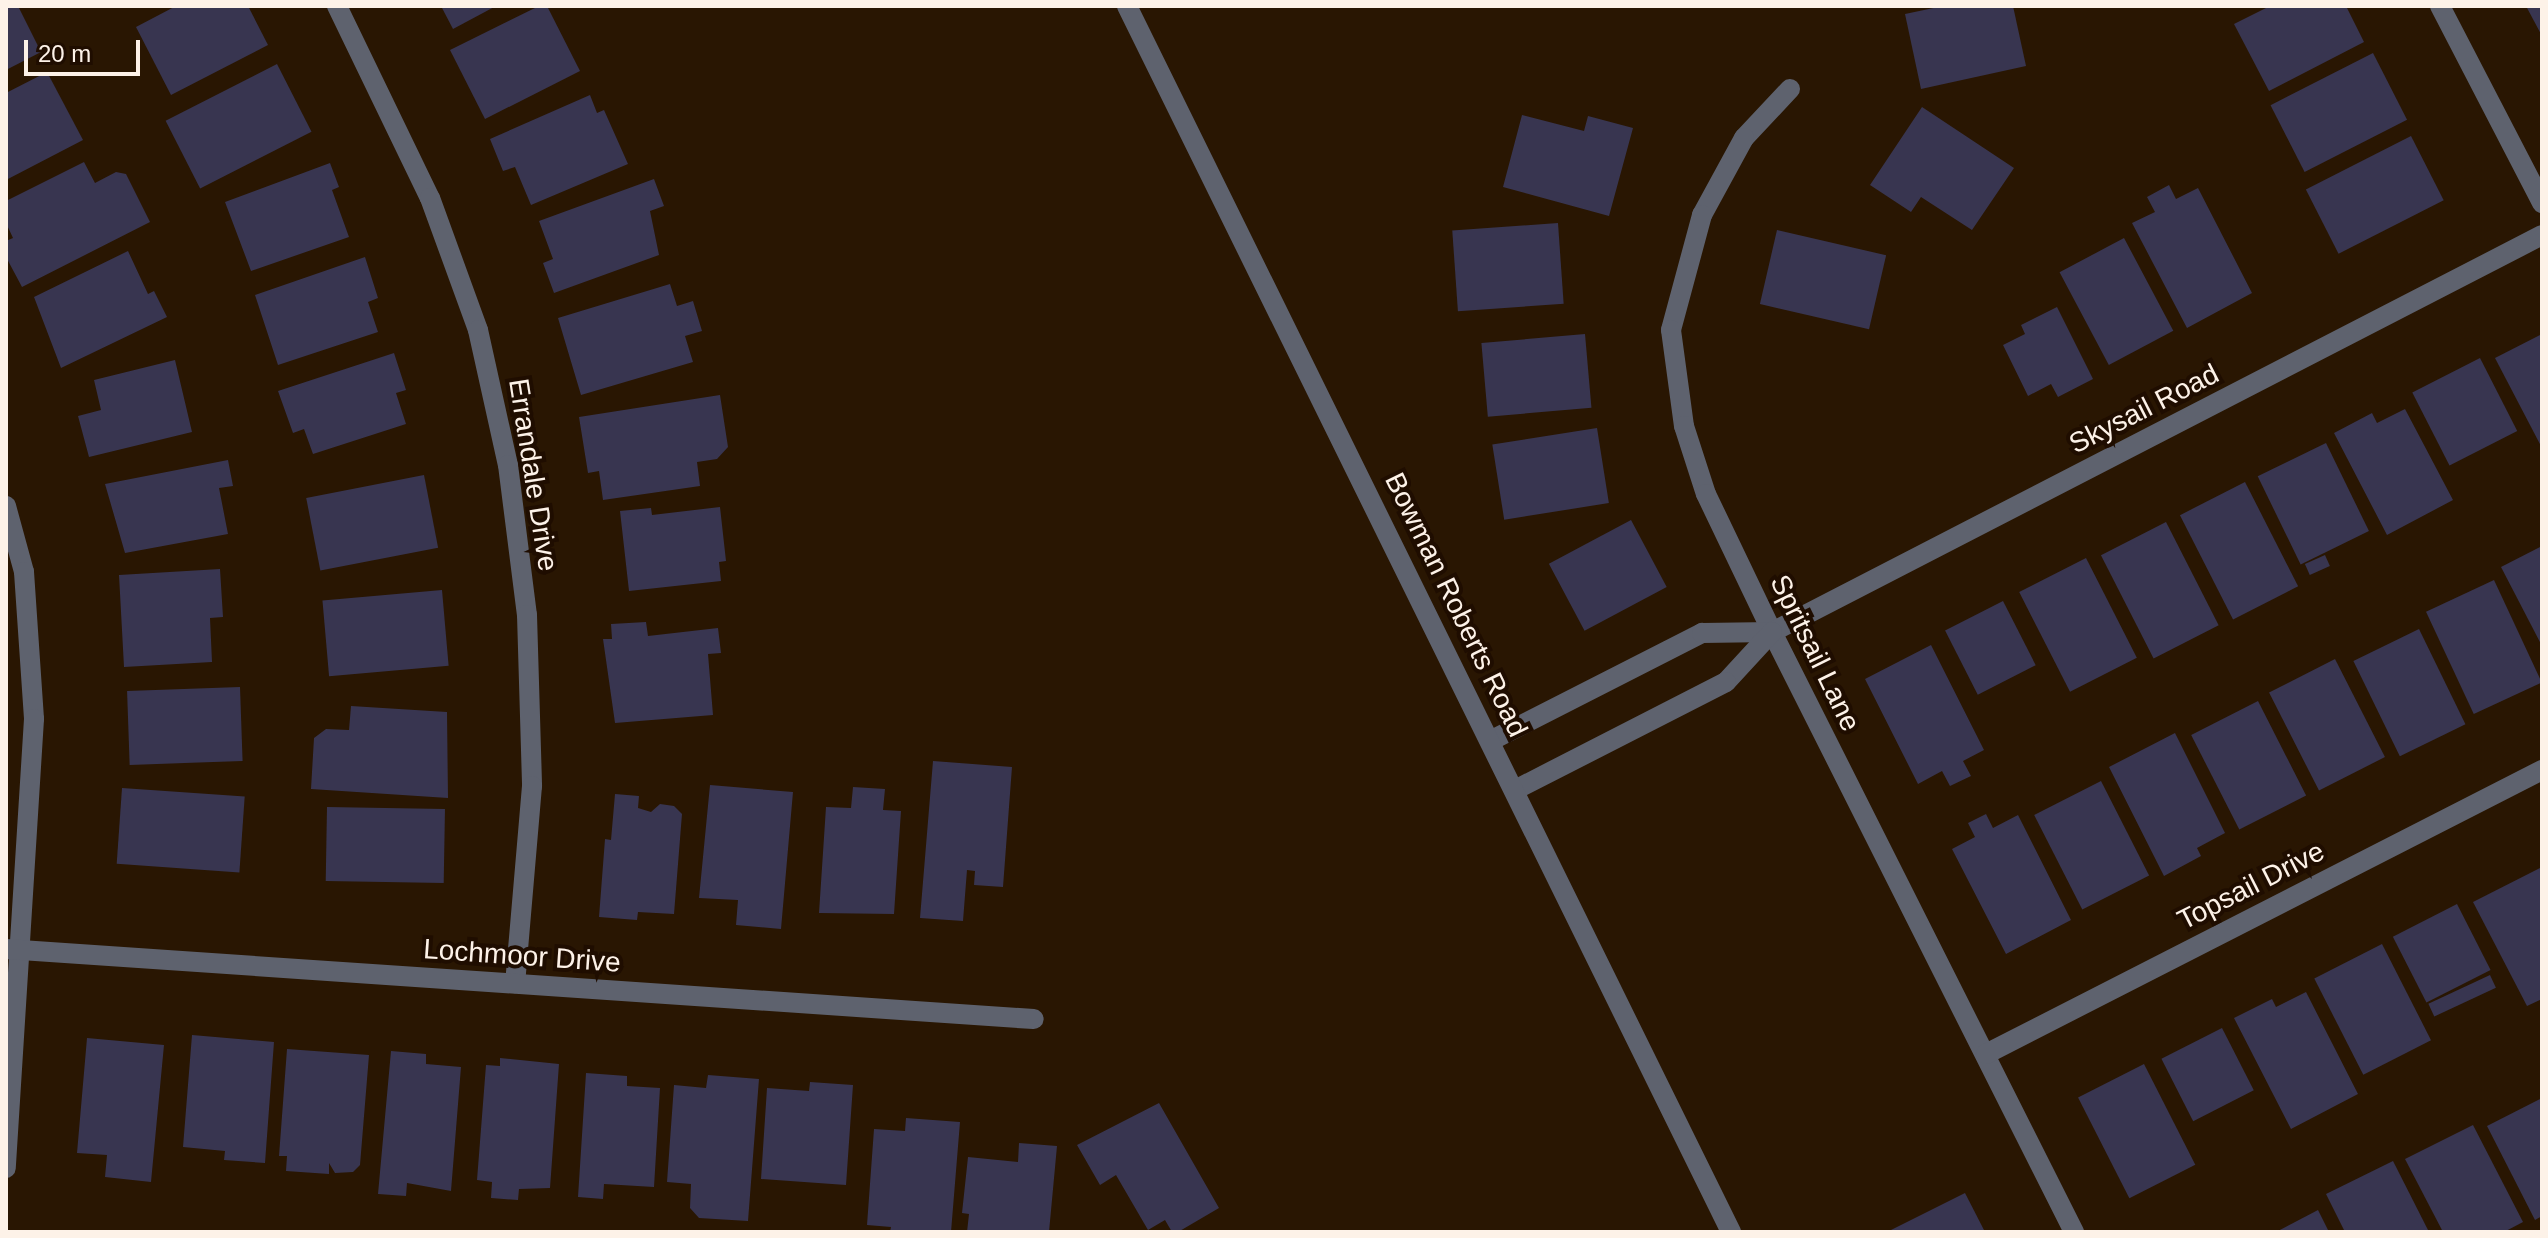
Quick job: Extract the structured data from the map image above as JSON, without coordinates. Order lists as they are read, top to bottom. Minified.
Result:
{"streets":{"street":["Skysail Road","Errandale Drive","Bowman Roberts Road","Spritsail Lane","Topsail Drive","Lochmoor Drive"]},"crossings":[["Skysail Road","Bowman Roberts Road"],["Skysail Road","Spritsail Lane"],["Errandale Drive","Lochmoor Drive"],["Spritsail Lane","Topsail Drive"]],"scale_bar":"20 m"}
